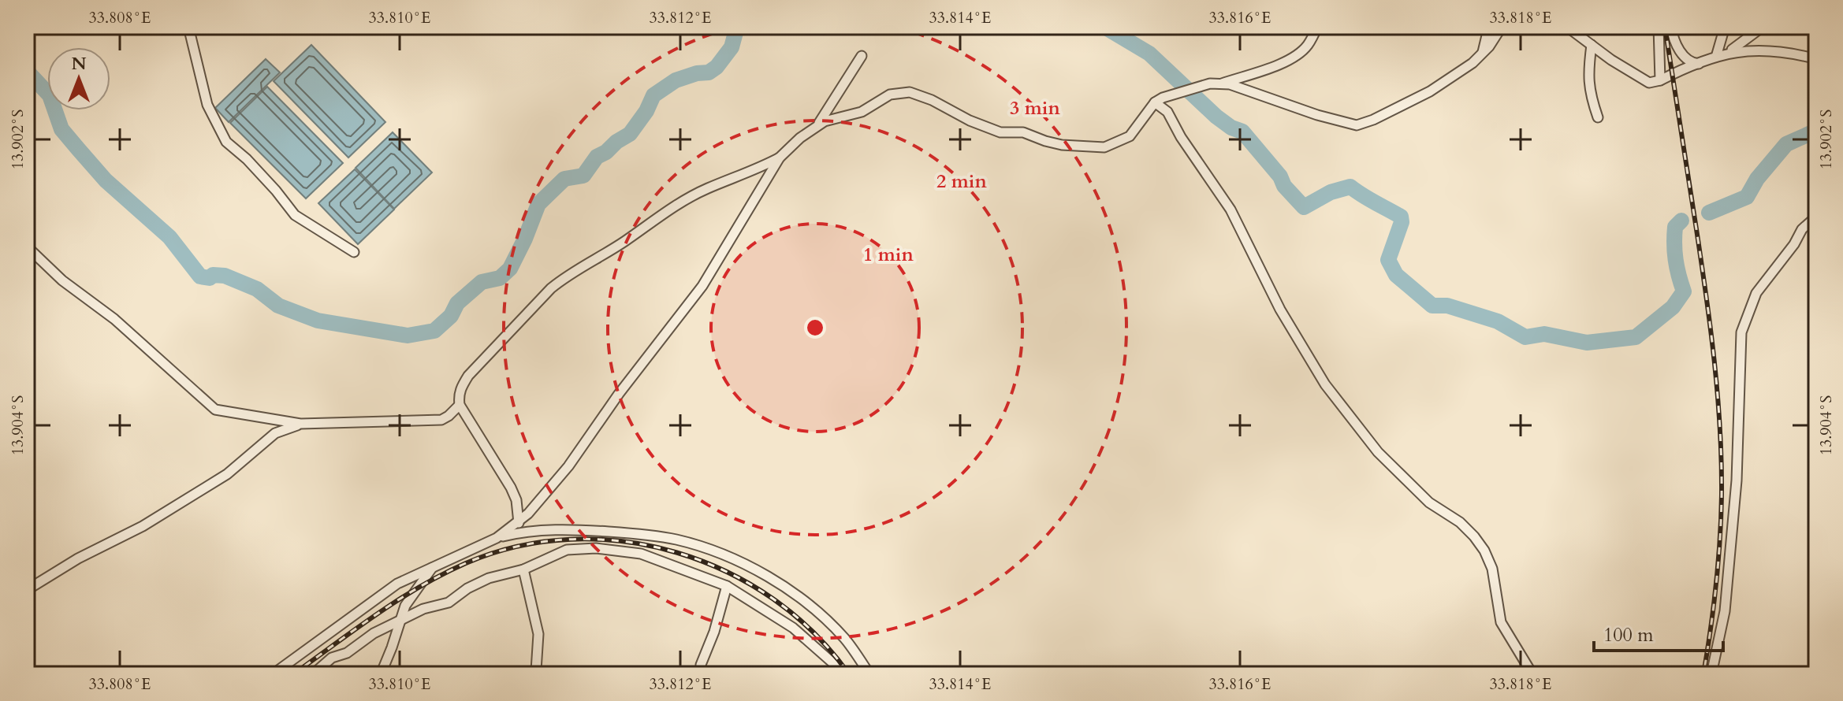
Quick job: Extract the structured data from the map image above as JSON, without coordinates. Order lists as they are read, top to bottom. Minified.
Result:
{"scale_bar":"100 m","north":"top","coordinates":["33.808°E","33.810°E","33.812°E","33.814°E","33.816°E","33.818°E","13.902°S","13.904°S"],"rings":["3 min","2 min","1 min"]}
